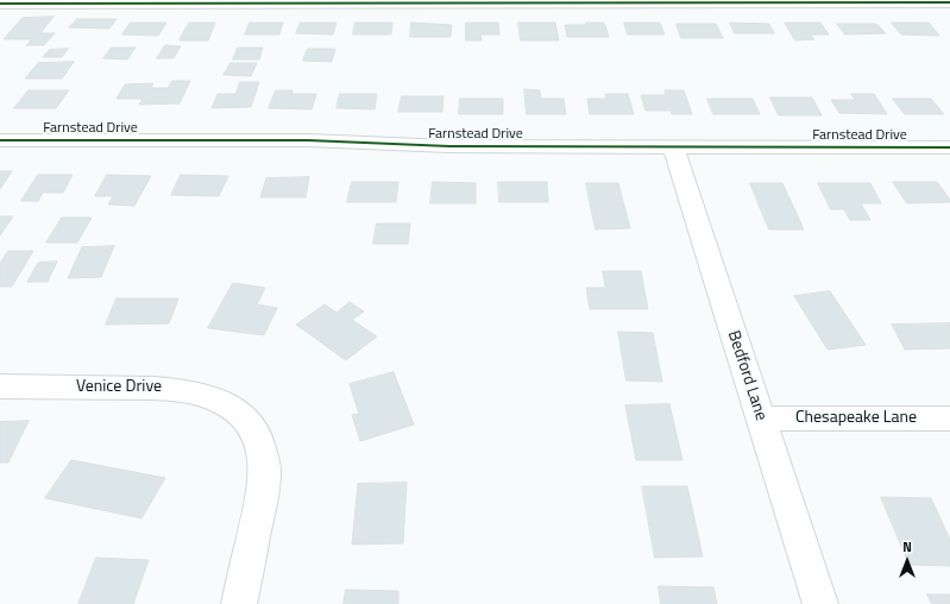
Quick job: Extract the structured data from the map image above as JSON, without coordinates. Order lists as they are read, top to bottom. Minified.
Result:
{"streets":{"street":["Farnstead Drive","Bedford Lane","Venice Drive","Chesapeake Lane"]},"crossings":[["Farnstead Drive","Bedford Lane"],["Bedford Lane","Chesapeake Lane"]],"north":"top"}
